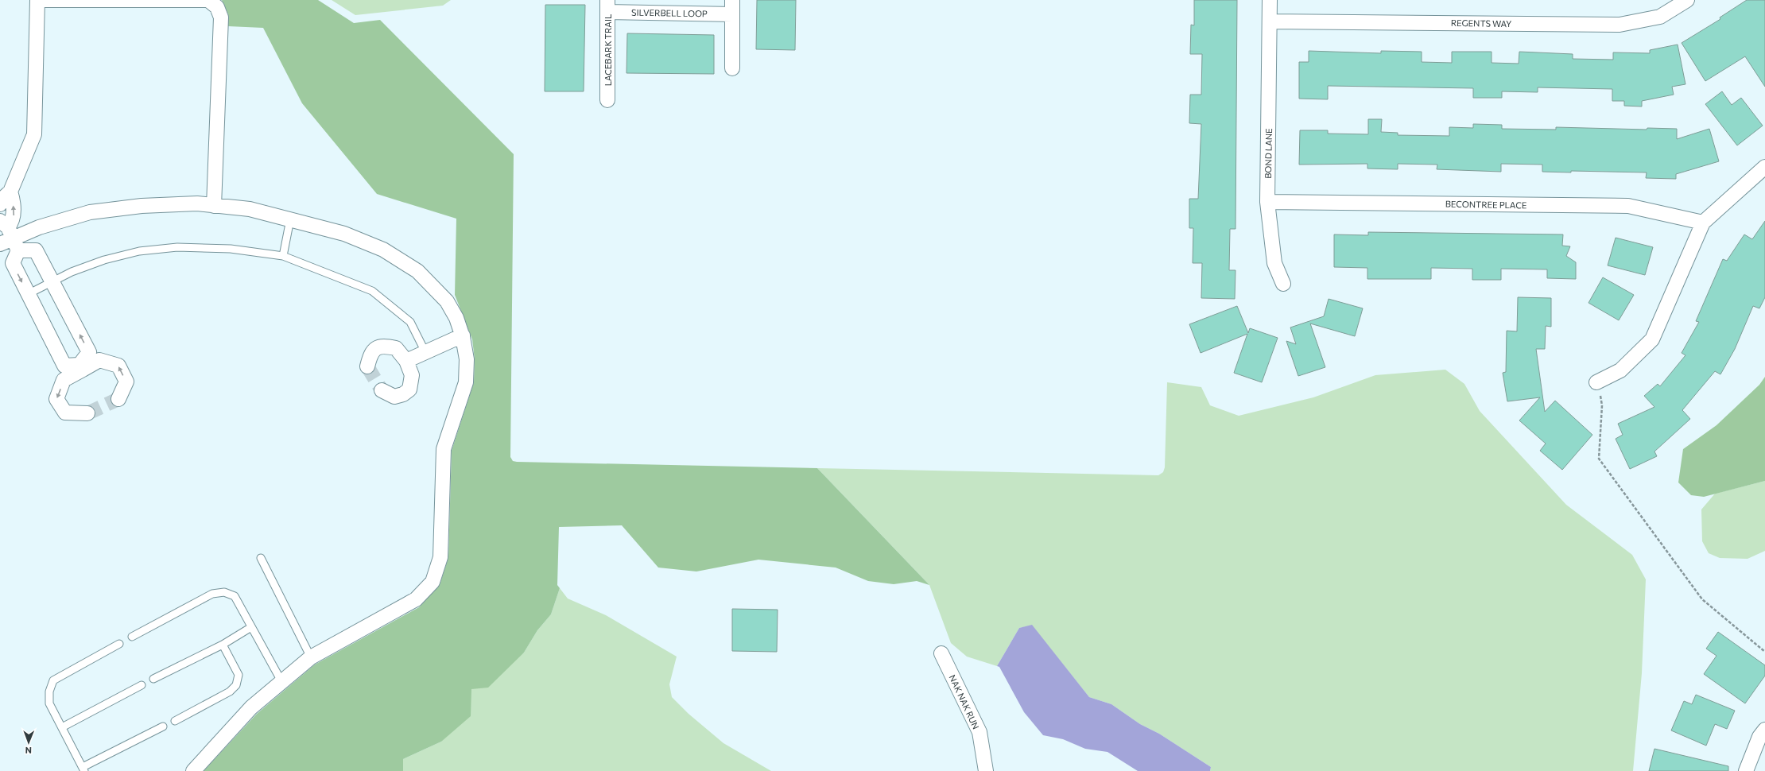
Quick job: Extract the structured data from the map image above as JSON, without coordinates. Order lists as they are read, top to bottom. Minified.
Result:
{"streets":{"street":["SILVERBELL LOOP","REGENTS WAY","LACEBARK TRAIL","BOND LANE","BECONTREE PLACE","NAK NAK RUN"]},"crossings":[["SILVERBELL LOOP","LACEBARK TRAIL"],["REGENTS WAY","BOND LANE"],["BOND LANE","BECONTREE PLACE"]],"north":"bottom"}
